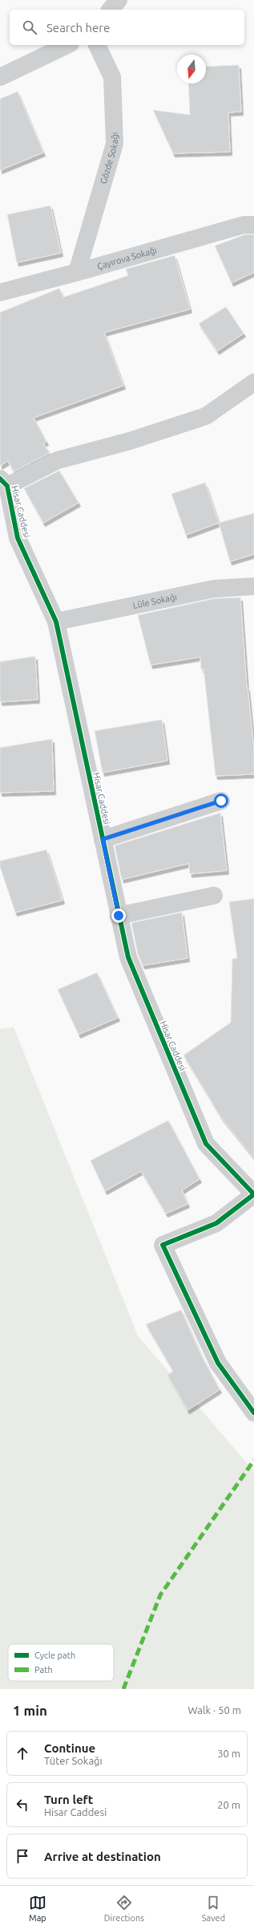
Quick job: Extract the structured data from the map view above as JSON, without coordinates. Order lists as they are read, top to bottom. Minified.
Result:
{"streets":{"street":["Gözde Sokağı","Çayırova Sokağı","Hisar Caddesi","Lüle Sokağı"]},"crossings":[["Gözde Sokağı","Çayırova Sokağı"],["Hisar Caddesi","Lüle Sokağı"]],"legend":["Cycle path","Path"],"north":"bottom","page":{"search":"Search here","heading":["1 min","Walk · 50 m"],"list":[["Continue","Tüter Sokağı","30 m"],["Turn left","Hisar Caddesi","20 m"],"Arrive at destination"],"nav":["Map","Directions","Saved"]}}
